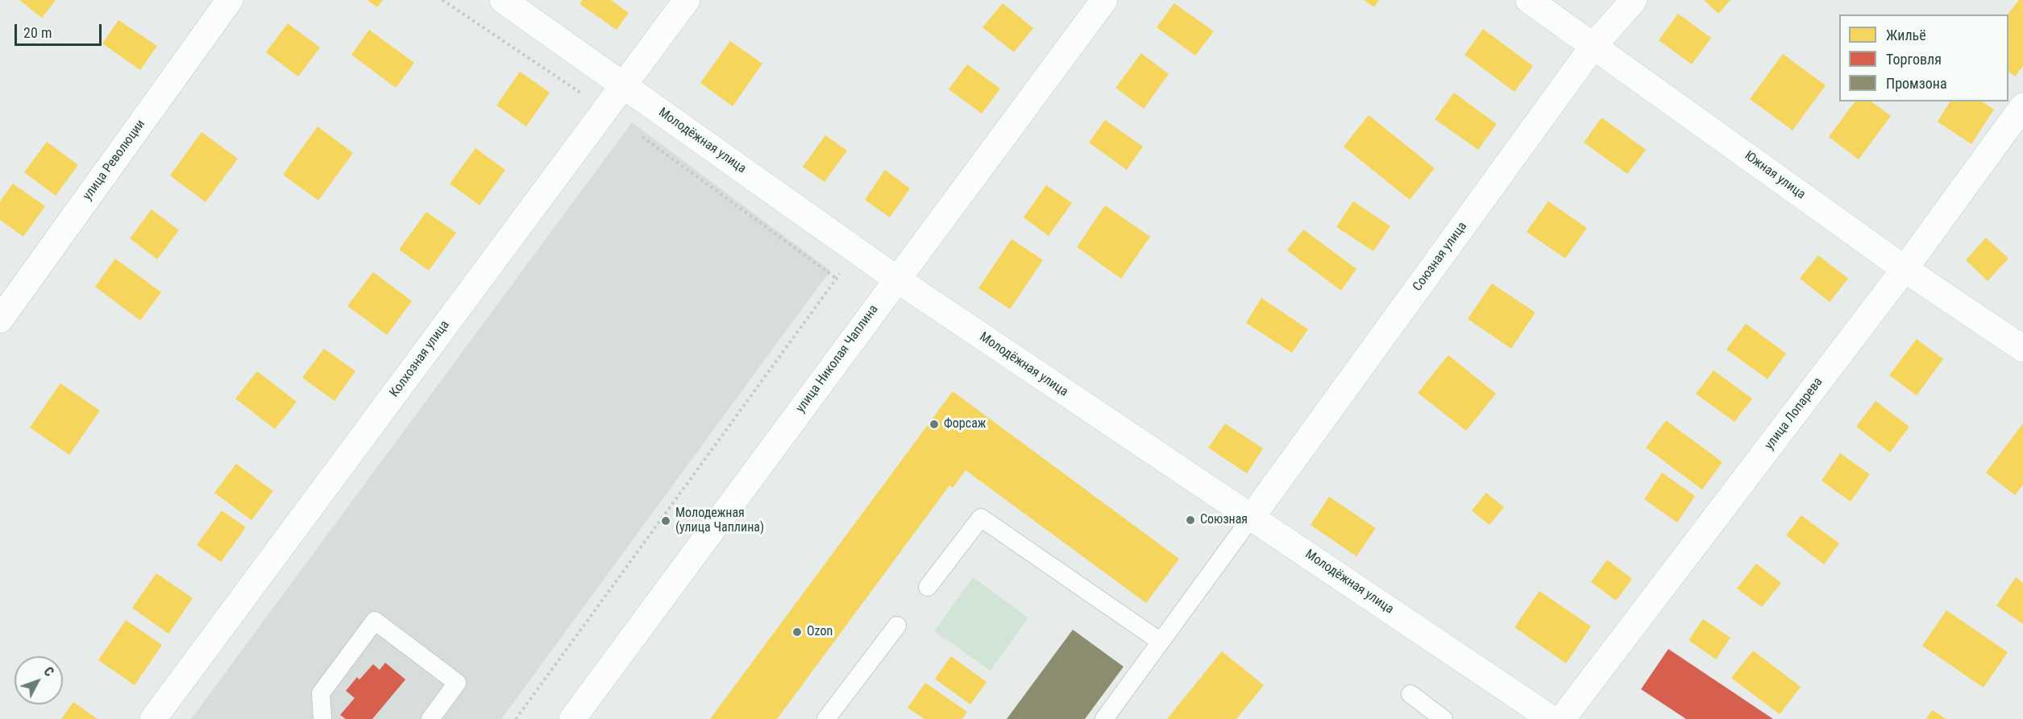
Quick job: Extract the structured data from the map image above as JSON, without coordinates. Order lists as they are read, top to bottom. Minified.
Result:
{"streets":{"street":["Молодёжная улица","улица Революции","Южная улица","Союзная улица","Колхозная улица","улица Николая Чаплина","улица Лопарева"]},"crossings":[["Молодёжная улица","Союзная улица"],["Молодёжная улица","Колхозная улица"],["Молодёжная улица","улица Николая Чаплина"],["Южная улица","Союзная улица"],["Южная улица","улица Лопарева"]],"places":["Форсаж","Союзная","Молодежная (улица Чаплина)","Ozon"],"legend":["Жильё","Торговля","Промзона"],"scale_bar":"20 m","north":"top right"}
